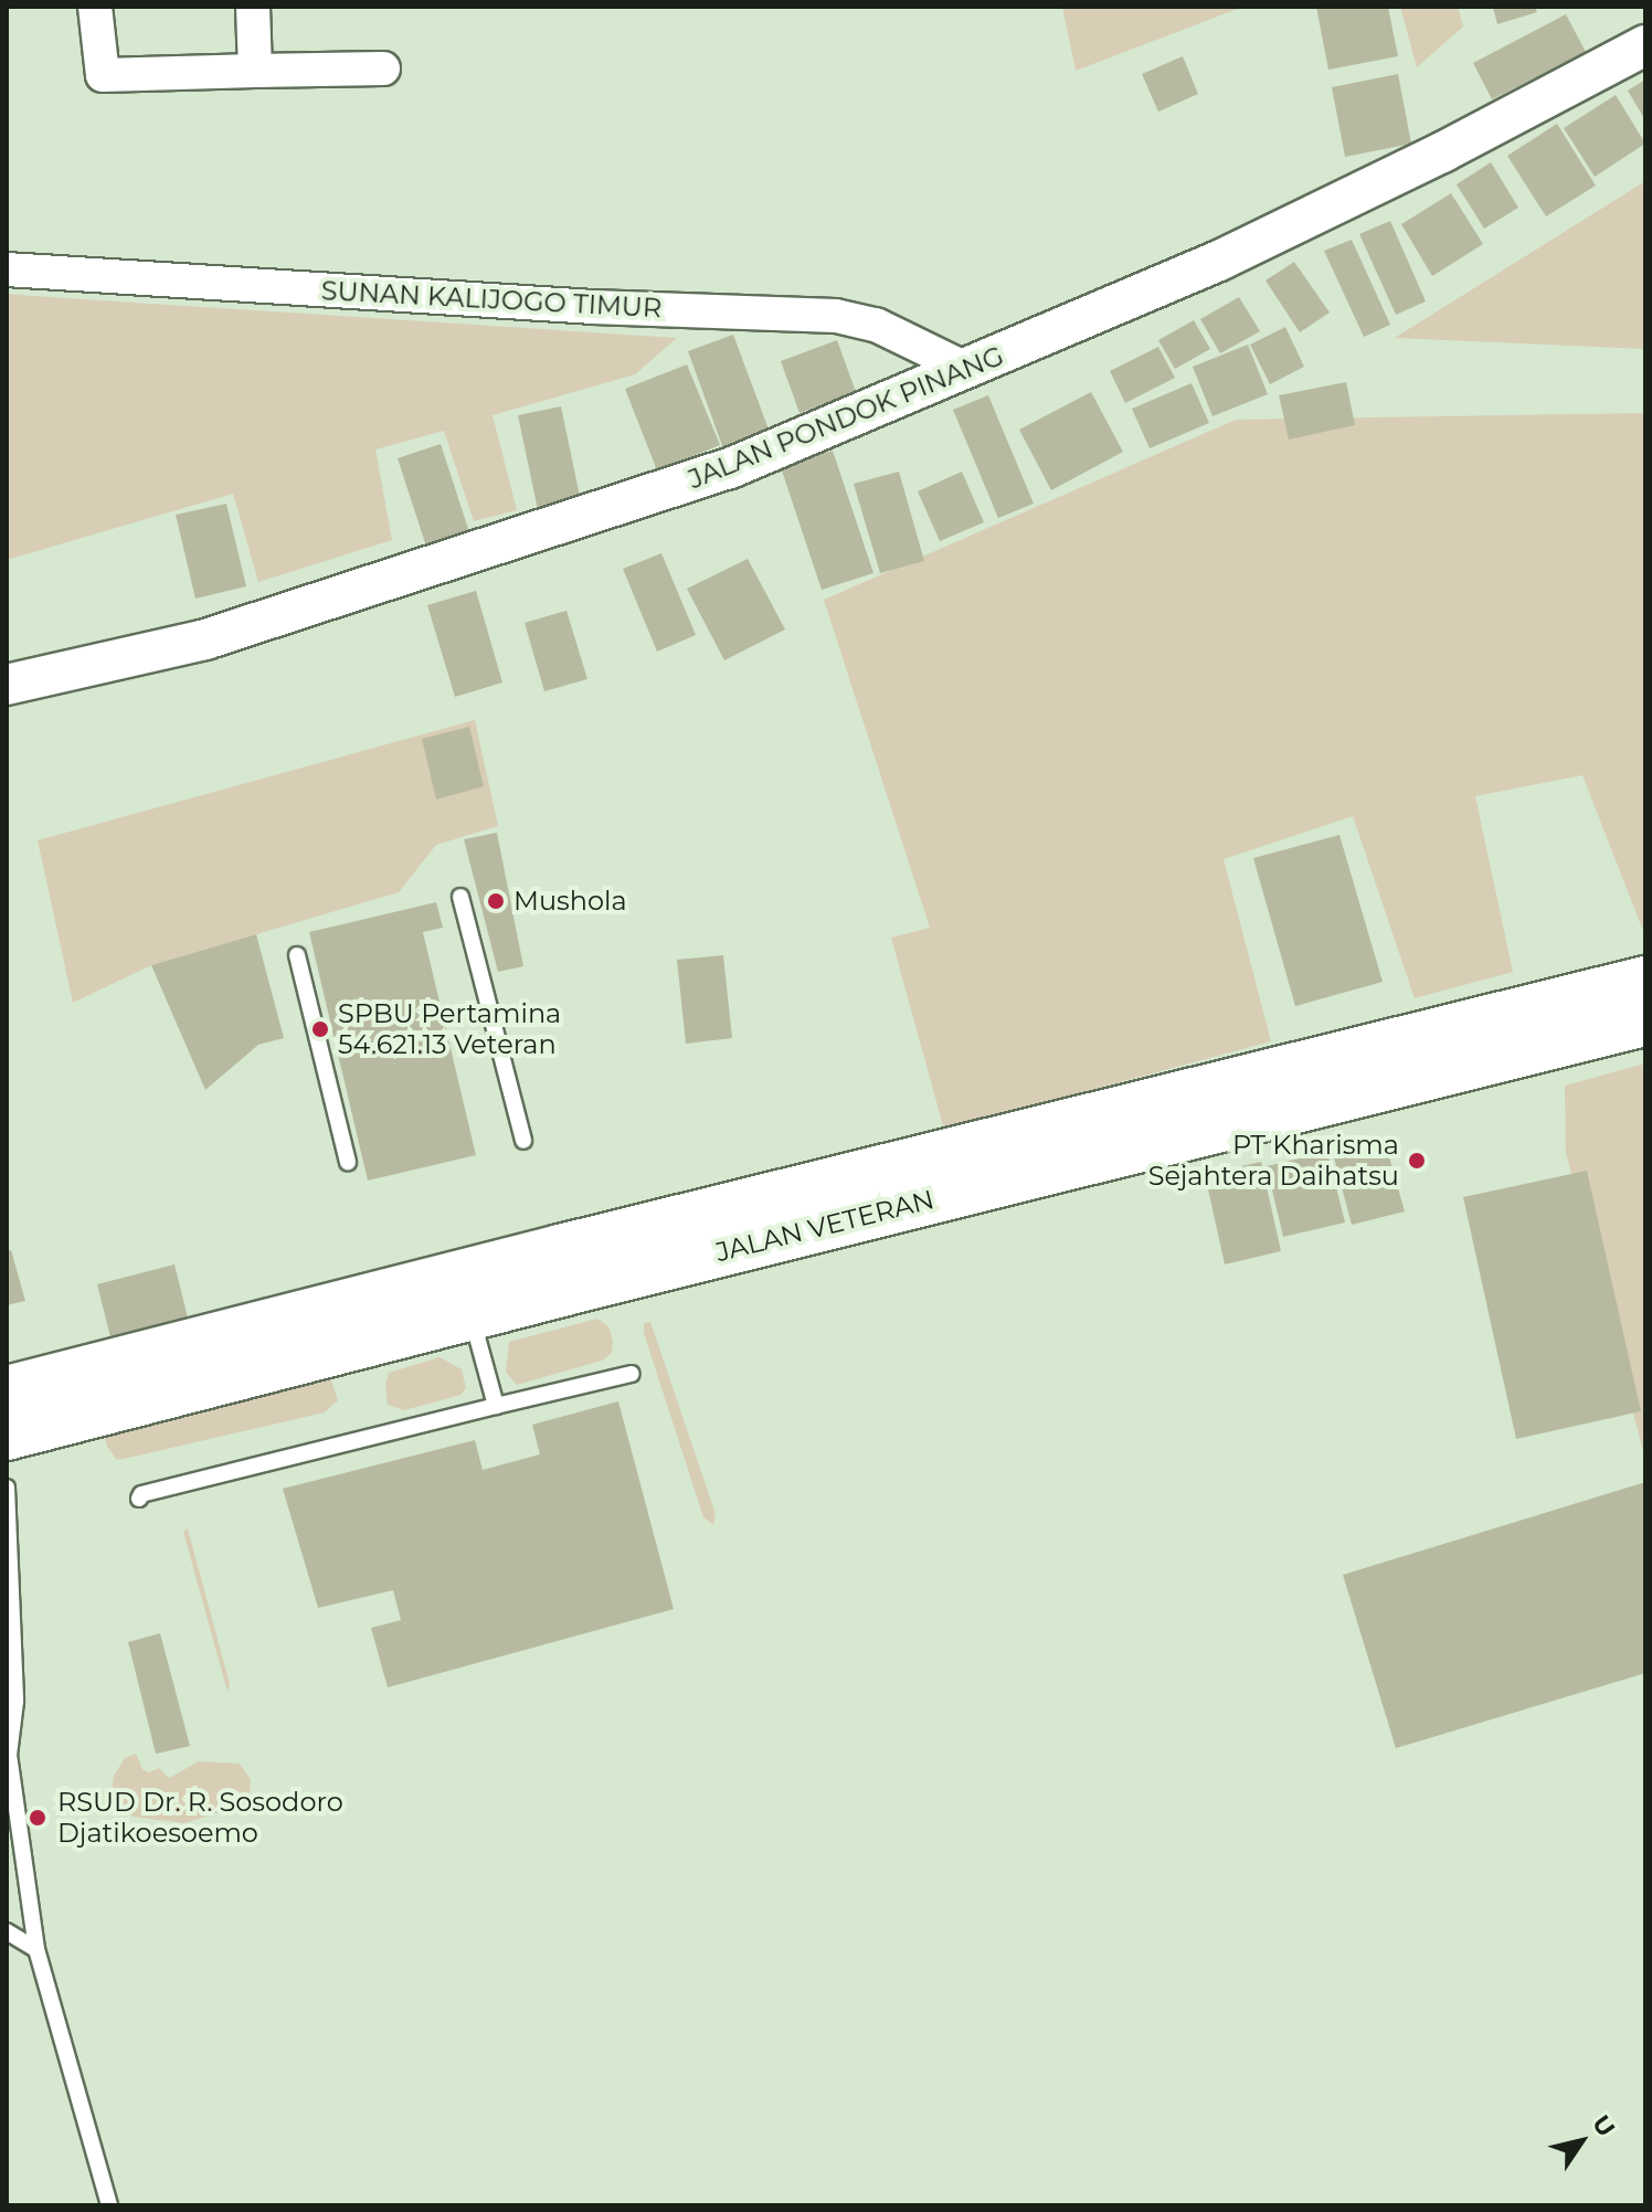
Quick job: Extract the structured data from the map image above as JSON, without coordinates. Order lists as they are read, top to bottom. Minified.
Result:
{"streets":{"main road":["JALAN VETERAN"],"street":["SUNAN KALIJOGO TIMUR","JALAN PONDOK PINANG"]},"crossings":[["SUNAN KALIJOGO TIMUR","JALAN PONDOK PINANG"]],"places":["Mushola","SPBU Pertamina 54.621.13 Veteran","PT Kharisma Sejahtera Daihatsu","RSUD Dr. R. Sosodoro Djatikoesoemo"],"north":"top right"}
